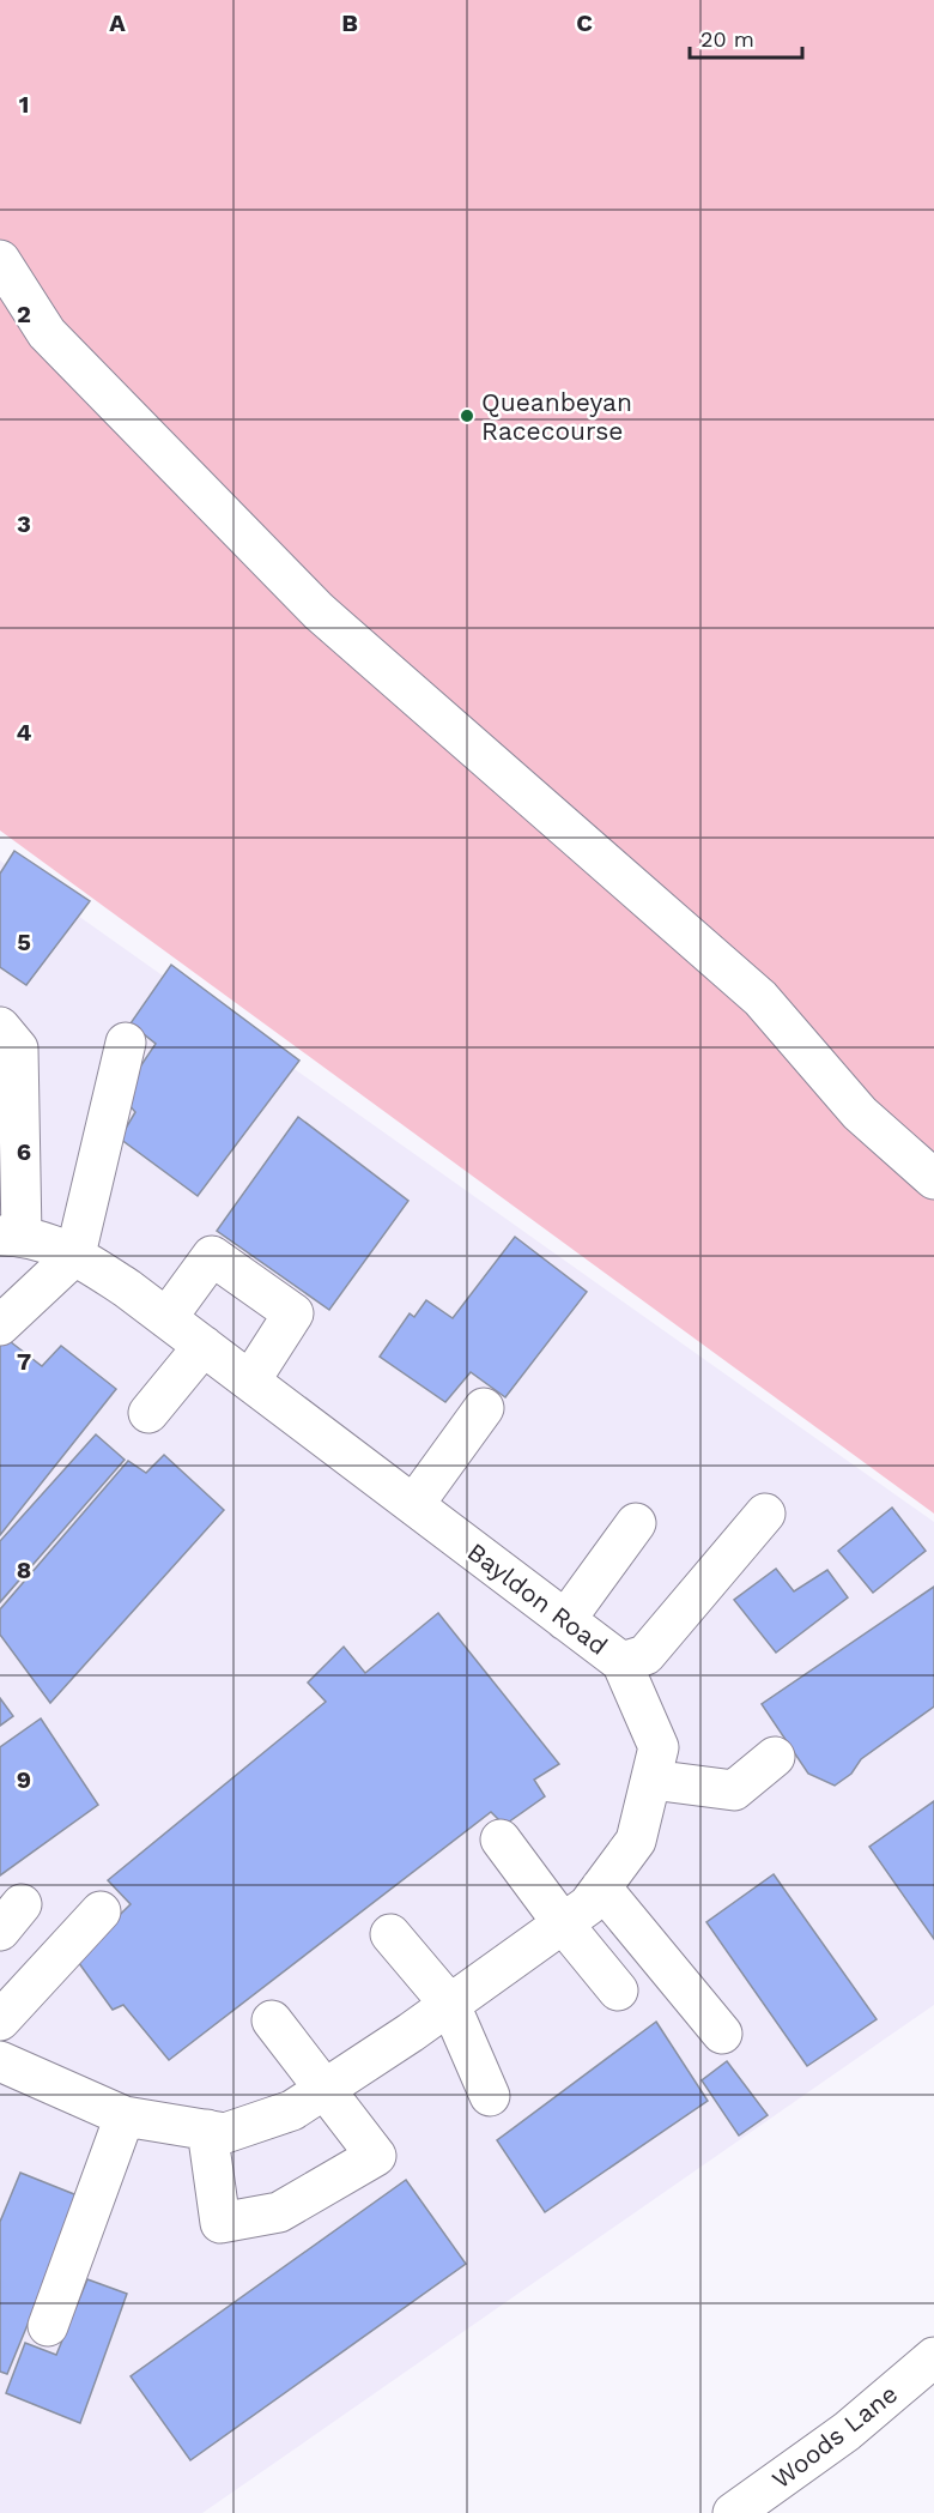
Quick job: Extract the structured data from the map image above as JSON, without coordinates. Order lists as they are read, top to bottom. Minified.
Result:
{"streets":{"street":["Bayldon Road","Woods Lane"]},"places":["Queanbeyan Racecourse"],"scale_bar":"20 m","grid":{"columns":["A","B","C"],"rows":["1","2","3","4","5","6","7","8","9"]}}
